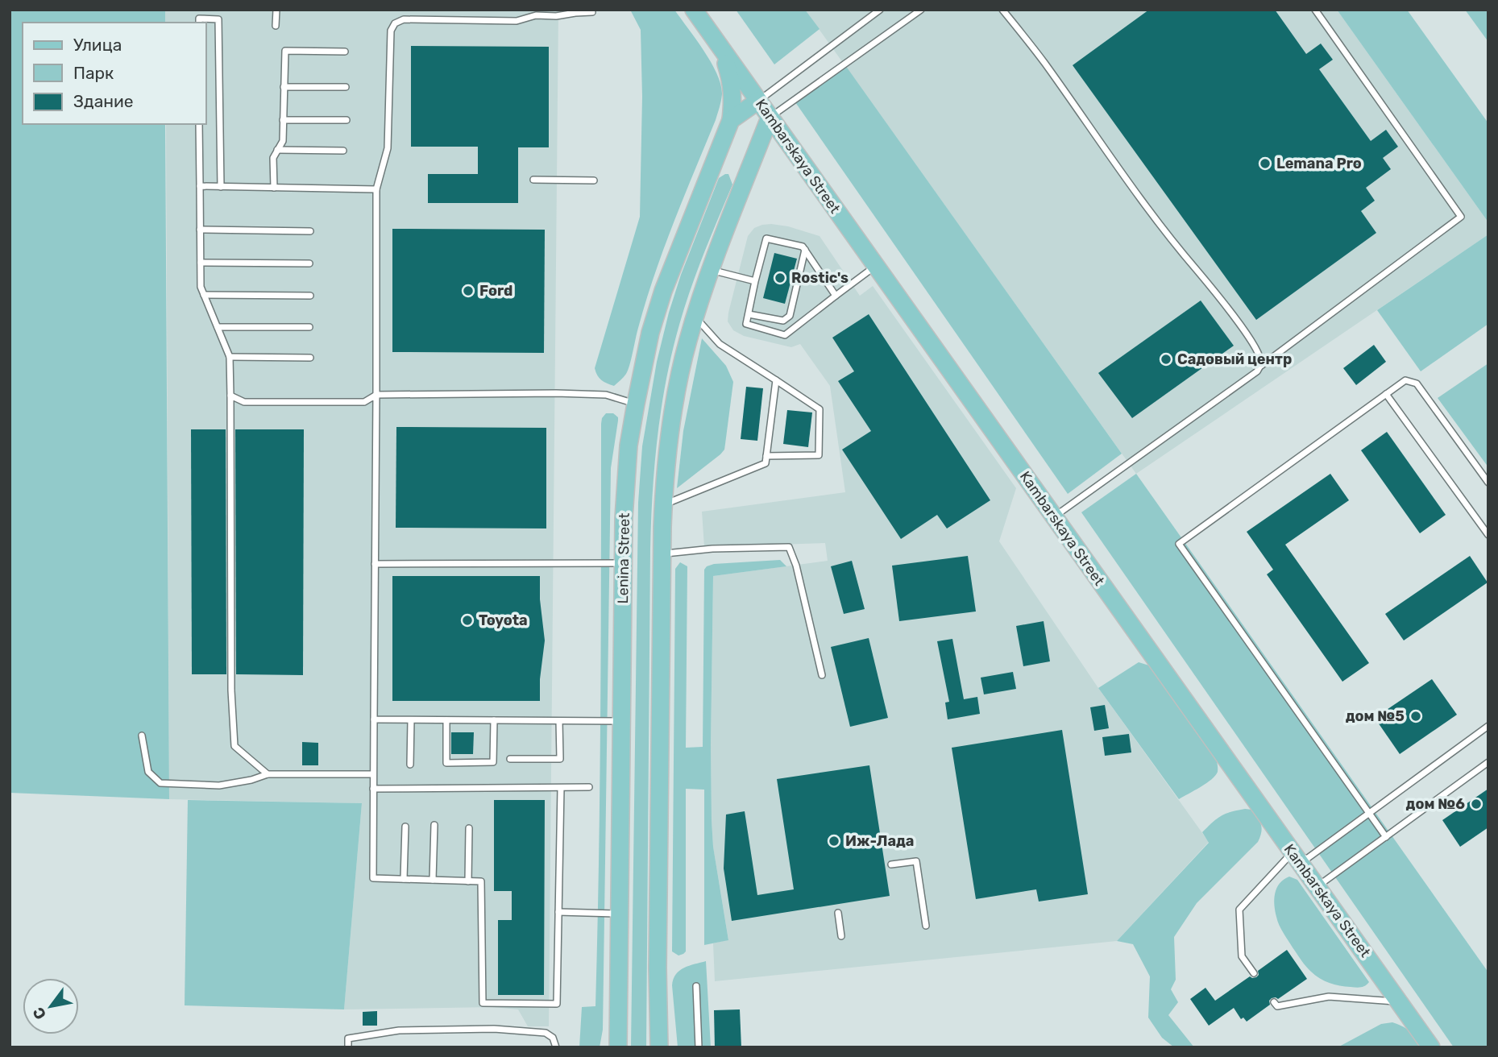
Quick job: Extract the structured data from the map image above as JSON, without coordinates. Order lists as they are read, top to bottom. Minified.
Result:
{"streets":{"main road":["Kambarskaya Street","Lenina Street"]},"places":["Lemana Pro","Rostic's","Ford","Садовый центр","Toyota","дом №5","дом №6","Иж-Лада"],"legend":["Улица","Парк","Здание"],"north":"bottom left"}
